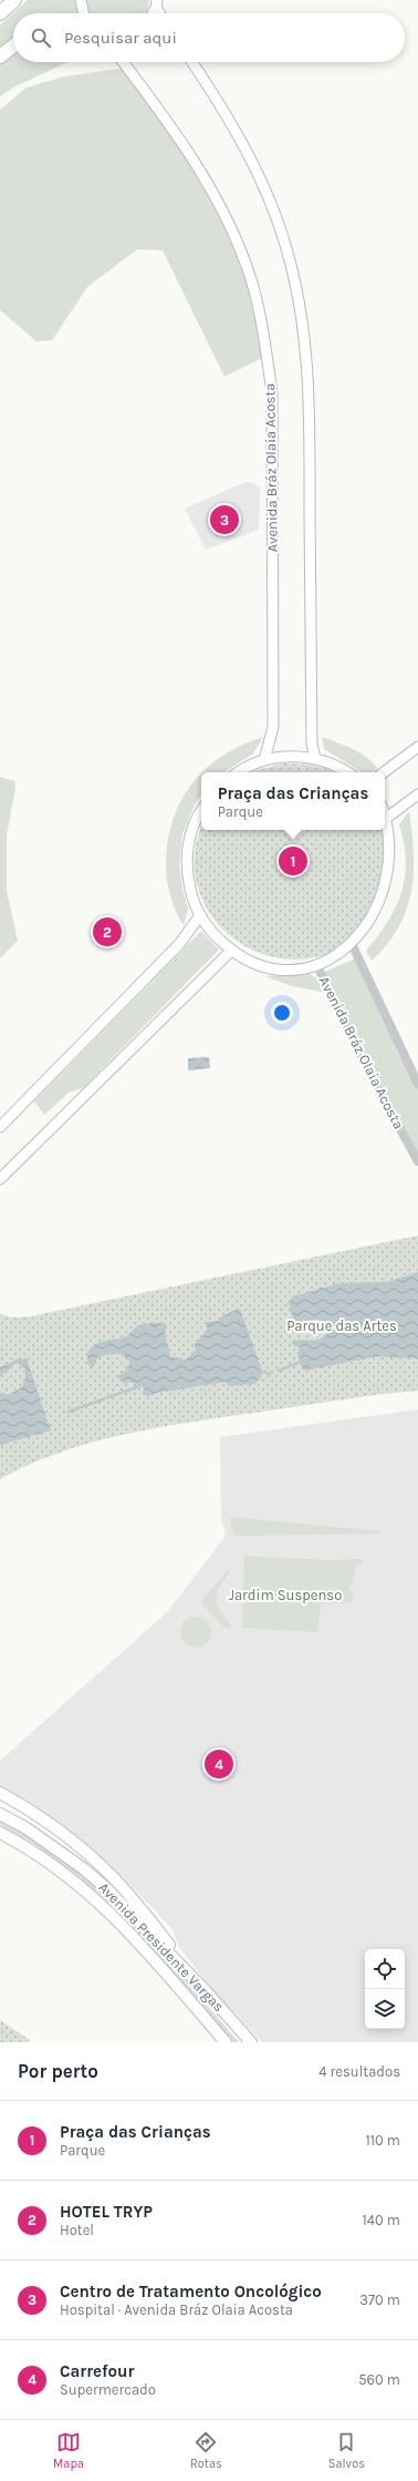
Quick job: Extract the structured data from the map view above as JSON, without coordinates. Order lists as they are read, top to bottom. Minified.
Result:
{"streets":{"main road":["Avenida Bráz Olaia Acosta","Avenida Presidente Vargas"]},"parks":["Parque das Artes","Jardim Suspenso"],"page":{"search":"Pesquisar aqui","pins":["3","1","2","4"],"popup":["Praça das Crianças","Parque"],"heading":["Por perto","4 resultados"],"list":[{"mark":"1","name":"Praça das Crianças","note":"Parque","value":"110 m"},{"mark":"2","name":"HOTEL TRYP","note":"Hotel","value":"140 m"},{"mark":"3","name":"Centro de Tratamento Oncológico","note":"Hospital · Avenida Bráz Olaia Acosta","value":"370 m"},{"mark":"4","name":"Carrefour","note":"Supermercado","value":"560 m"}],"nav":["Mapa","Rotas","Salvos"]}}
